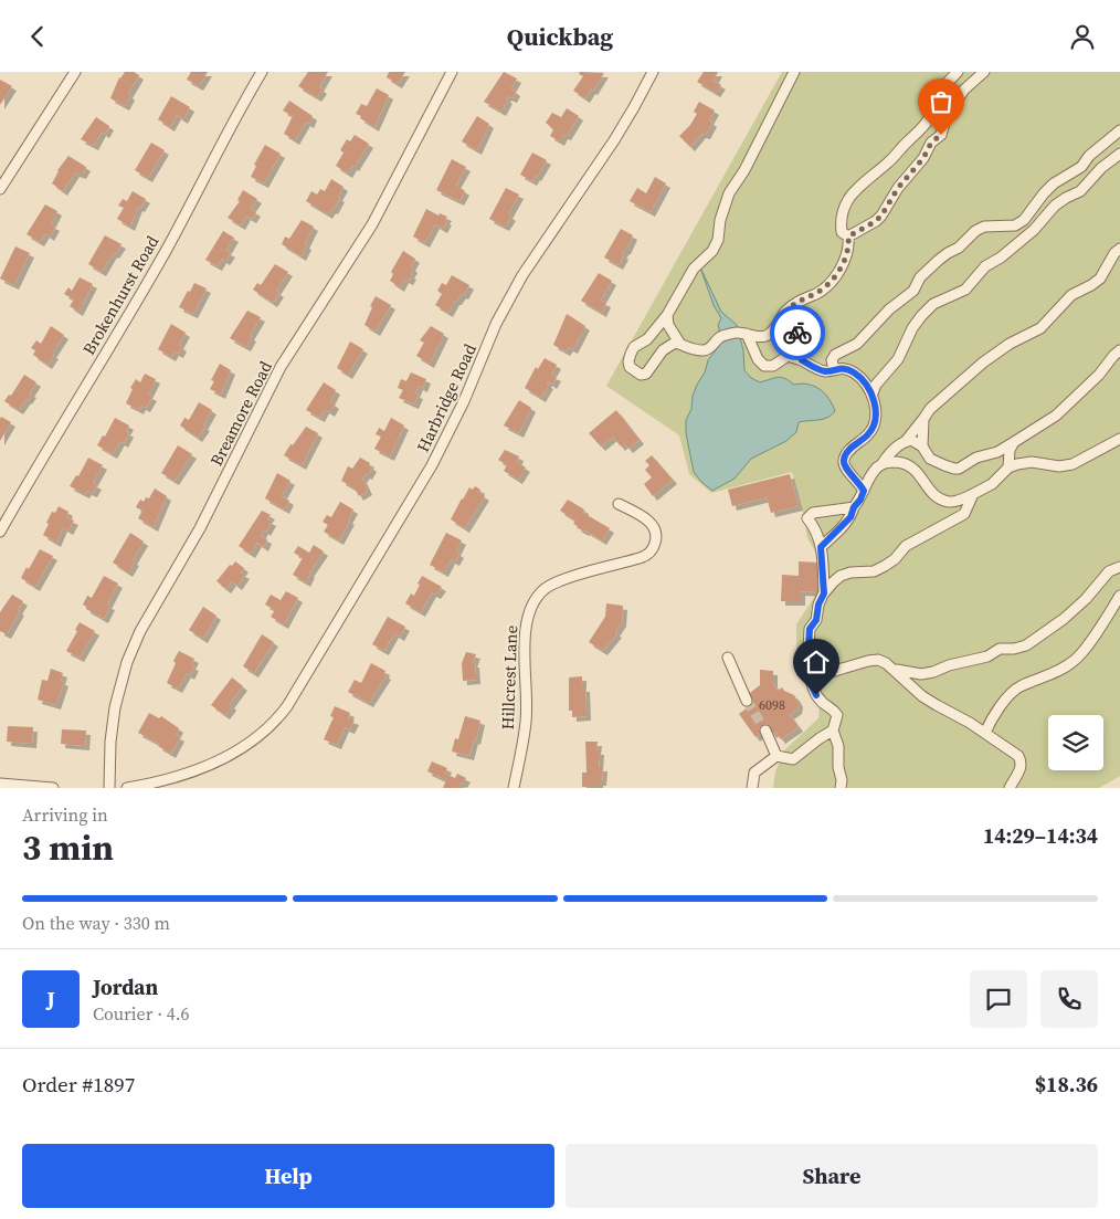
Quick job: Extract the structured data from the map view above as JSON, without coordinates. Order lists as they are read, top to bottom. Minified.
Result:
{"streets":{"street":["Brokenhurst Road","Harbridge Road","Breamore Road","Hillcrest Lane"]},"house_numbers":["6098"],"page":{"header":"Quickbag","heading":["3 min","Arriving in","14:29–14:34"],"panel":["Jordan","Courier · 4.6","Order #1897","$18.36"],"bar":"On the way · 330 m","round":"J","buttons":["Help","Share"]}}
